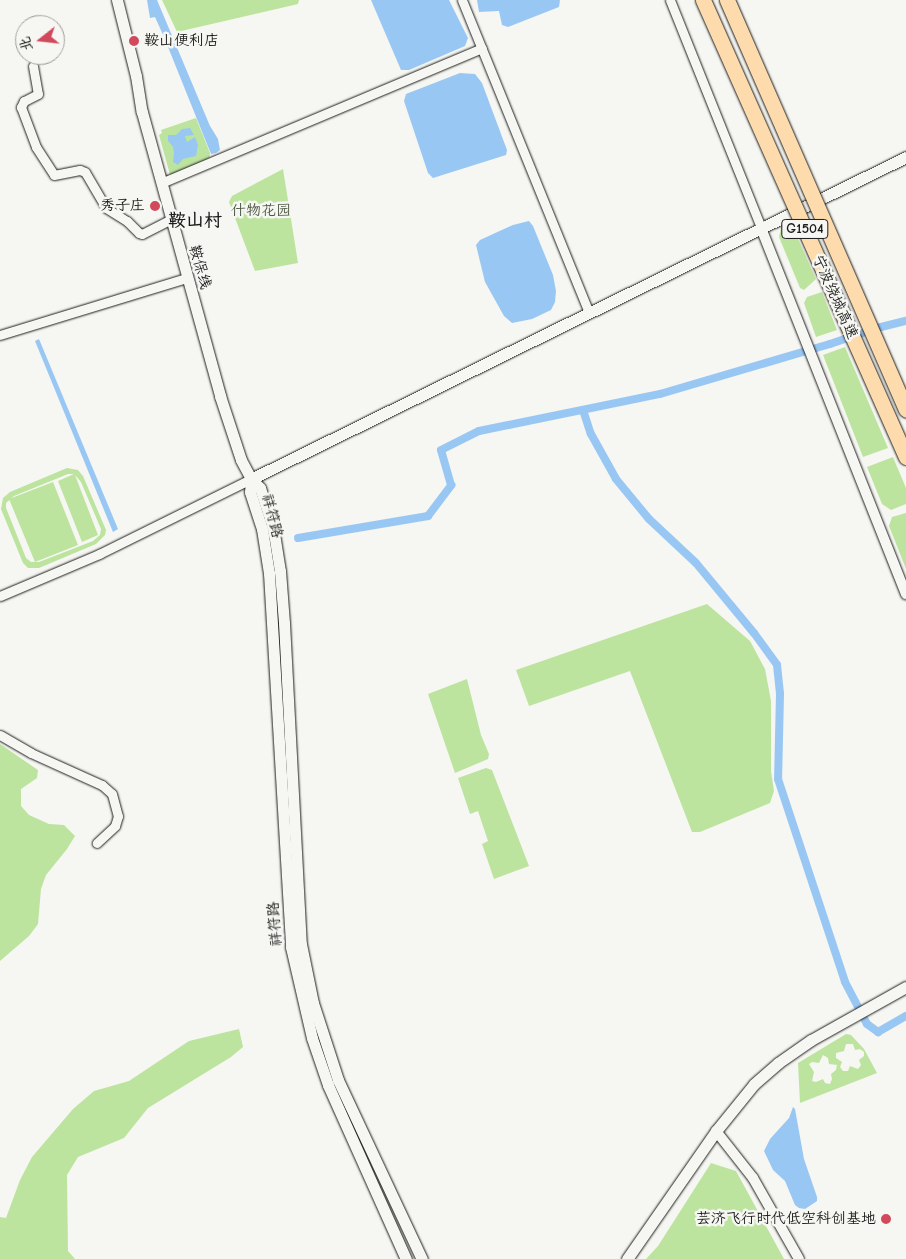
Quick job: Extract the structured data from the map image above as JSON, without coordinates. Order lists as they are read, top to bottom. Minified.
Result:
{"streets":{"highway":["G1504","宁波绕城高速"],"main road":["鞍保线","祥符路"]},"crossings":[["鞍保线","祥符路"]],"districts":["鞍山村"],"parks":["什物花园"],"places":["鞍山便利店","秀子庄","芸济飞行时代低空科创基地"],"north":"left"}
